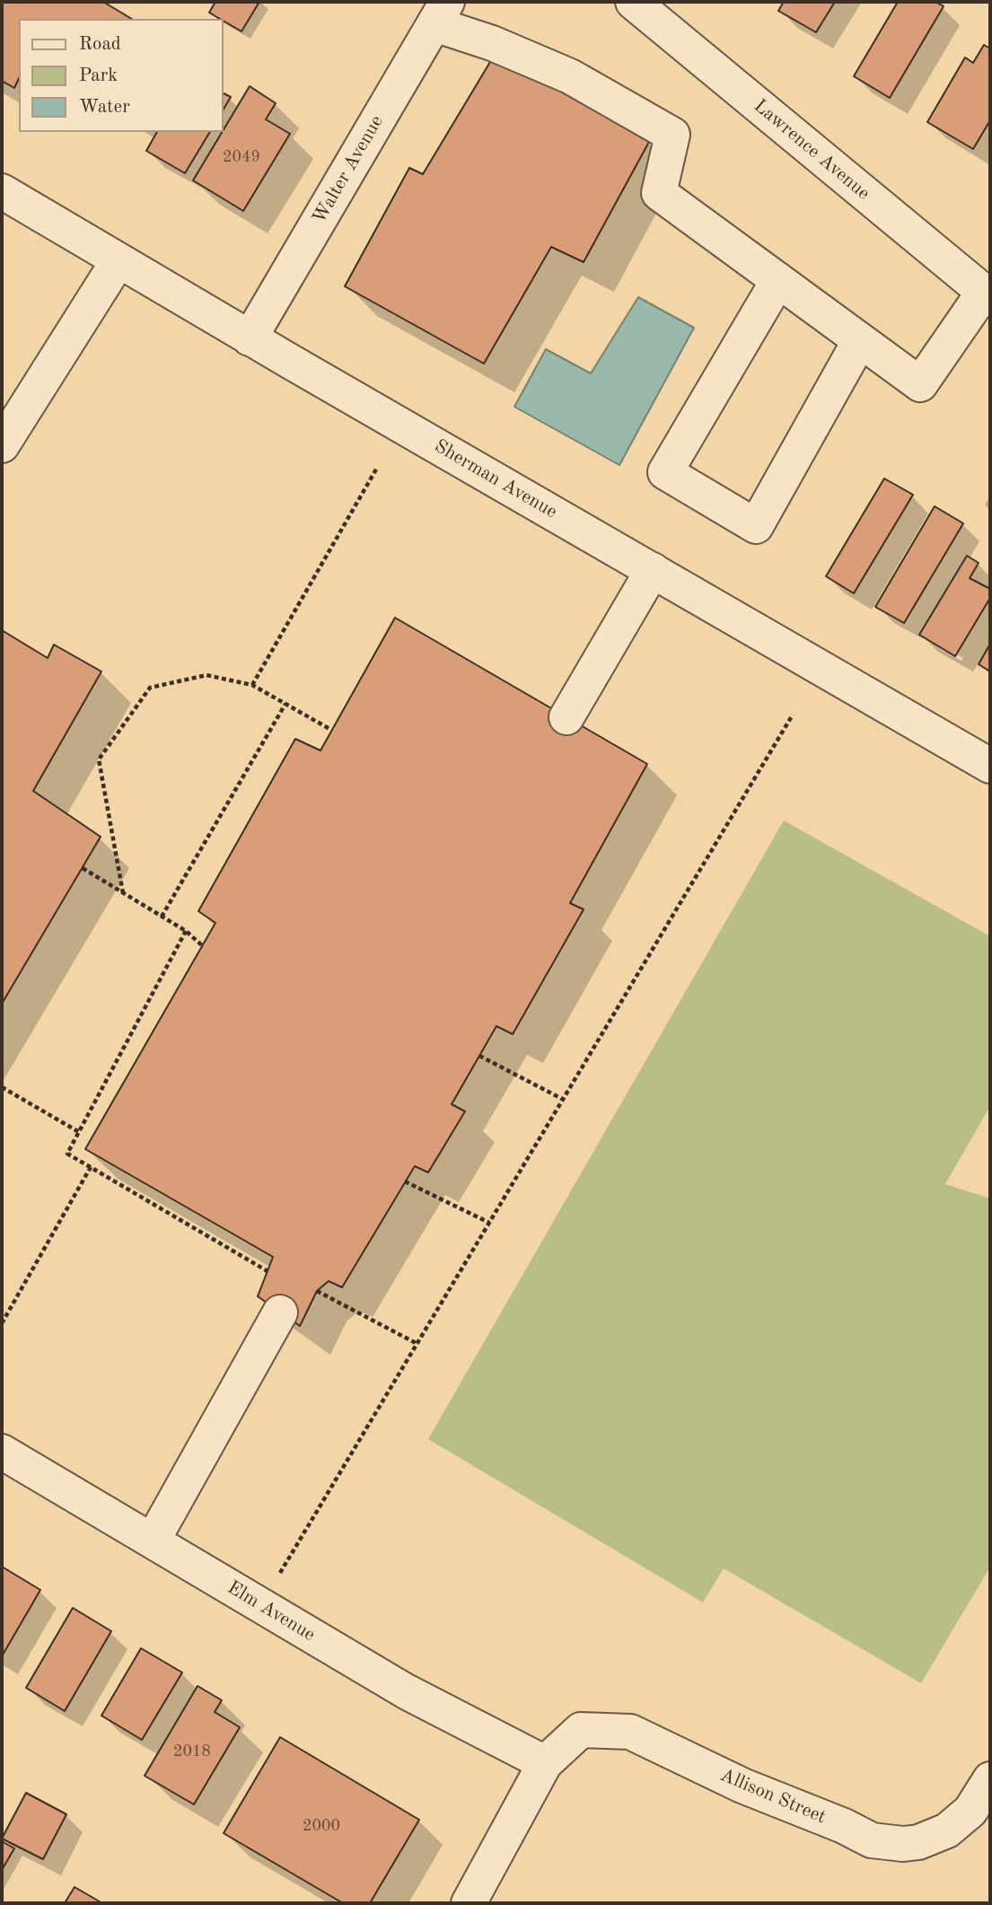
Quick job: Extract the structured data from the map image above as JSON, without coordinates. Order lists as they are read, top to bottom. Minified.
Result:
{"streets":{"street":["Lawrence Avenue","Walter Avenue","Sherman Avenue","Elm Avenue","Allison Street"]},"crossings":[["Walter Avenue","Sherman Avenue"],["Elm Avenue","Allison Street"]],"house_numbers":["2049","2018","2000"],"legend":["Road","Park","Water"]}
